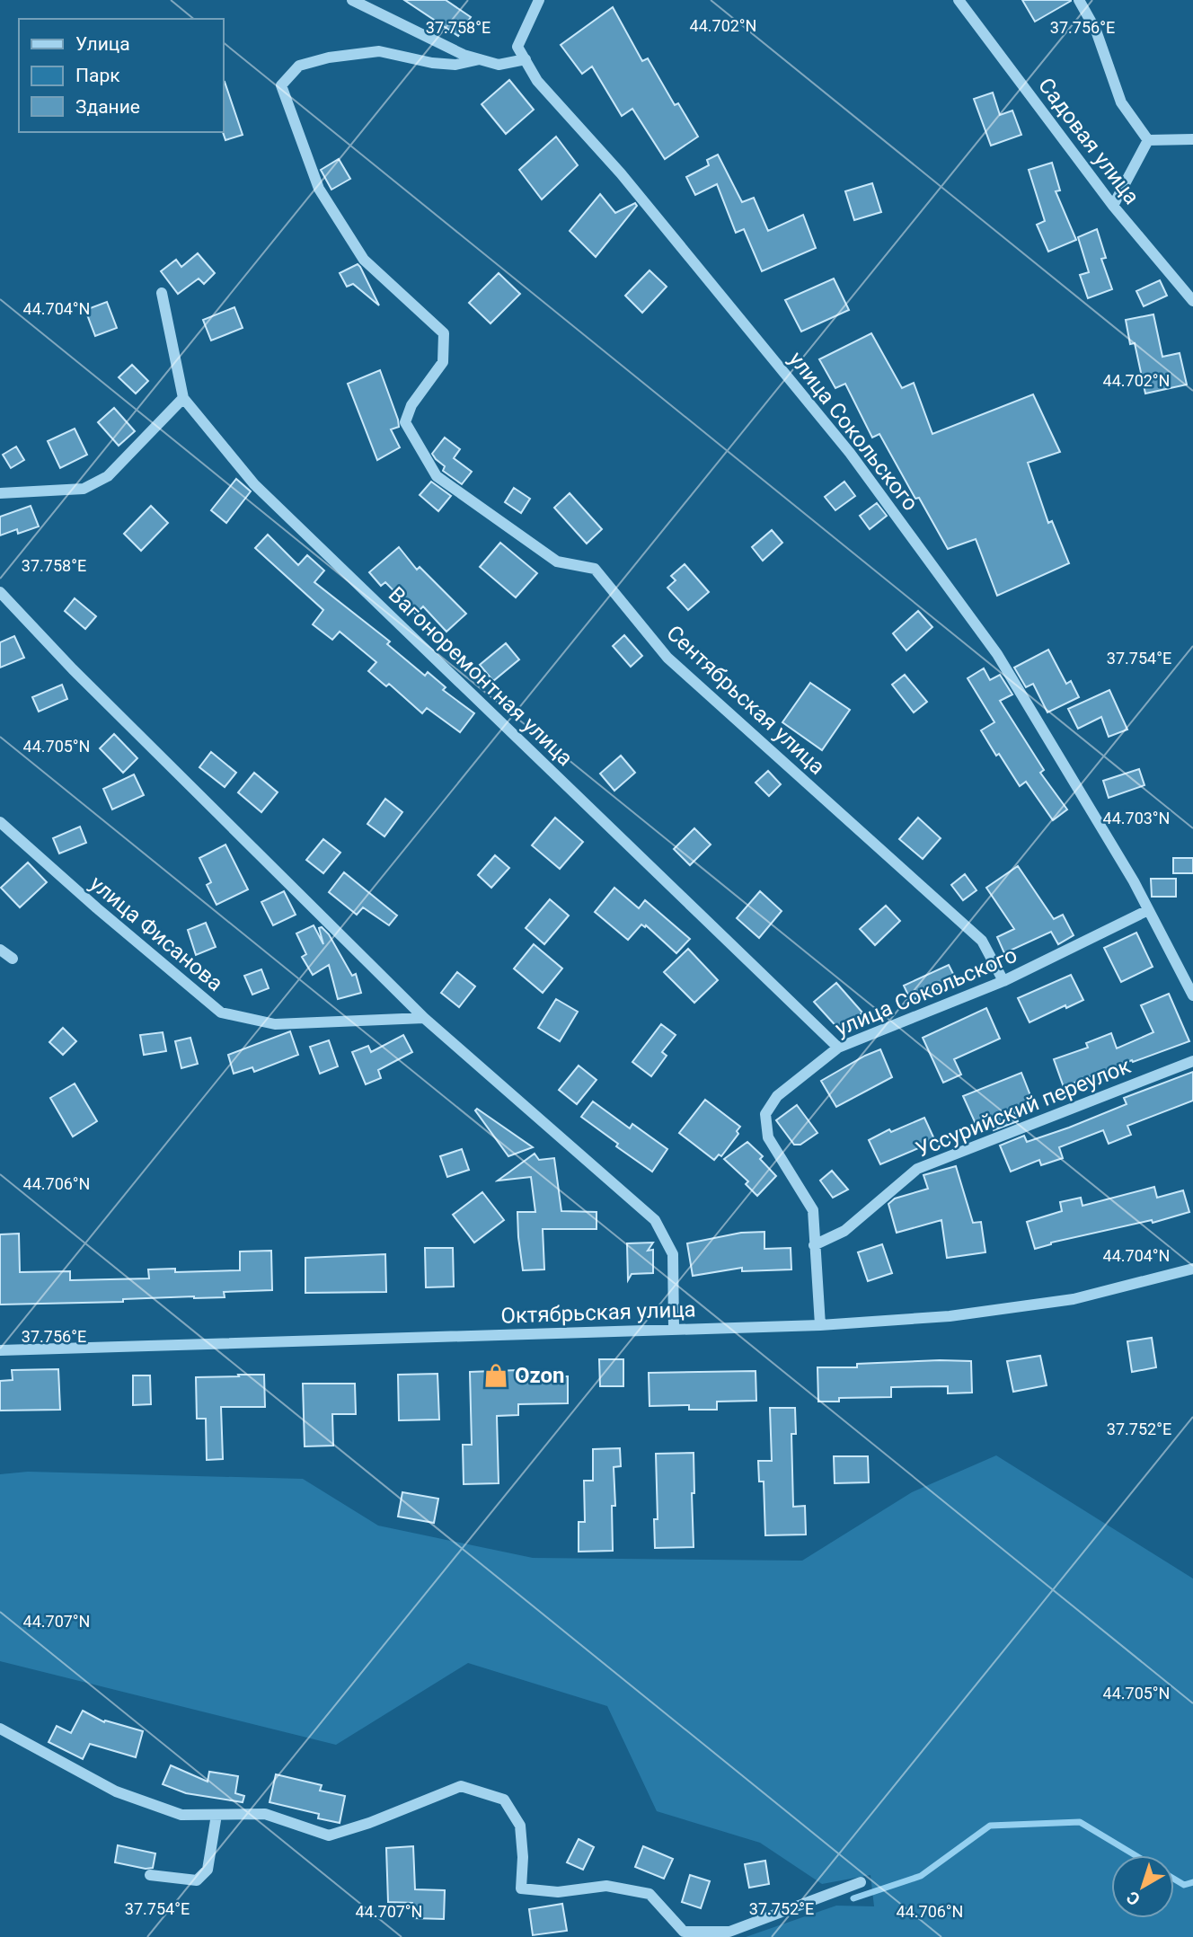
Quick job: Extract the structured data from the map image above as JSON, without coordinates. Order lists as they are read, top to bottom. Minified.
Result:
{"streets":{"street":["Садовая улица","улица Сокольского","Вагоноремонтная улица","Сентябрьская улица","улица Фисанова","Уссурийский переулок","Октябрьская улица"]},"crossings":[["улица Сокольского","Вагоноремонтная улица"],["улица Сокольского","Сентябрьская улица"],["улица Сокольского","Уссурийский переулок"],["улица Сокольского","Октябрьская улица"]],"places":{"shop":["Ozon"]},"legend":["Улица","Парк","Здание"],"north":"bottom left","coordinates":["44.702°N","37.758°E","37.756°E","44.704°N","37.754°E","44.705°N","44.703°N","44.706°N","37.752°E","44.707°N"]}
